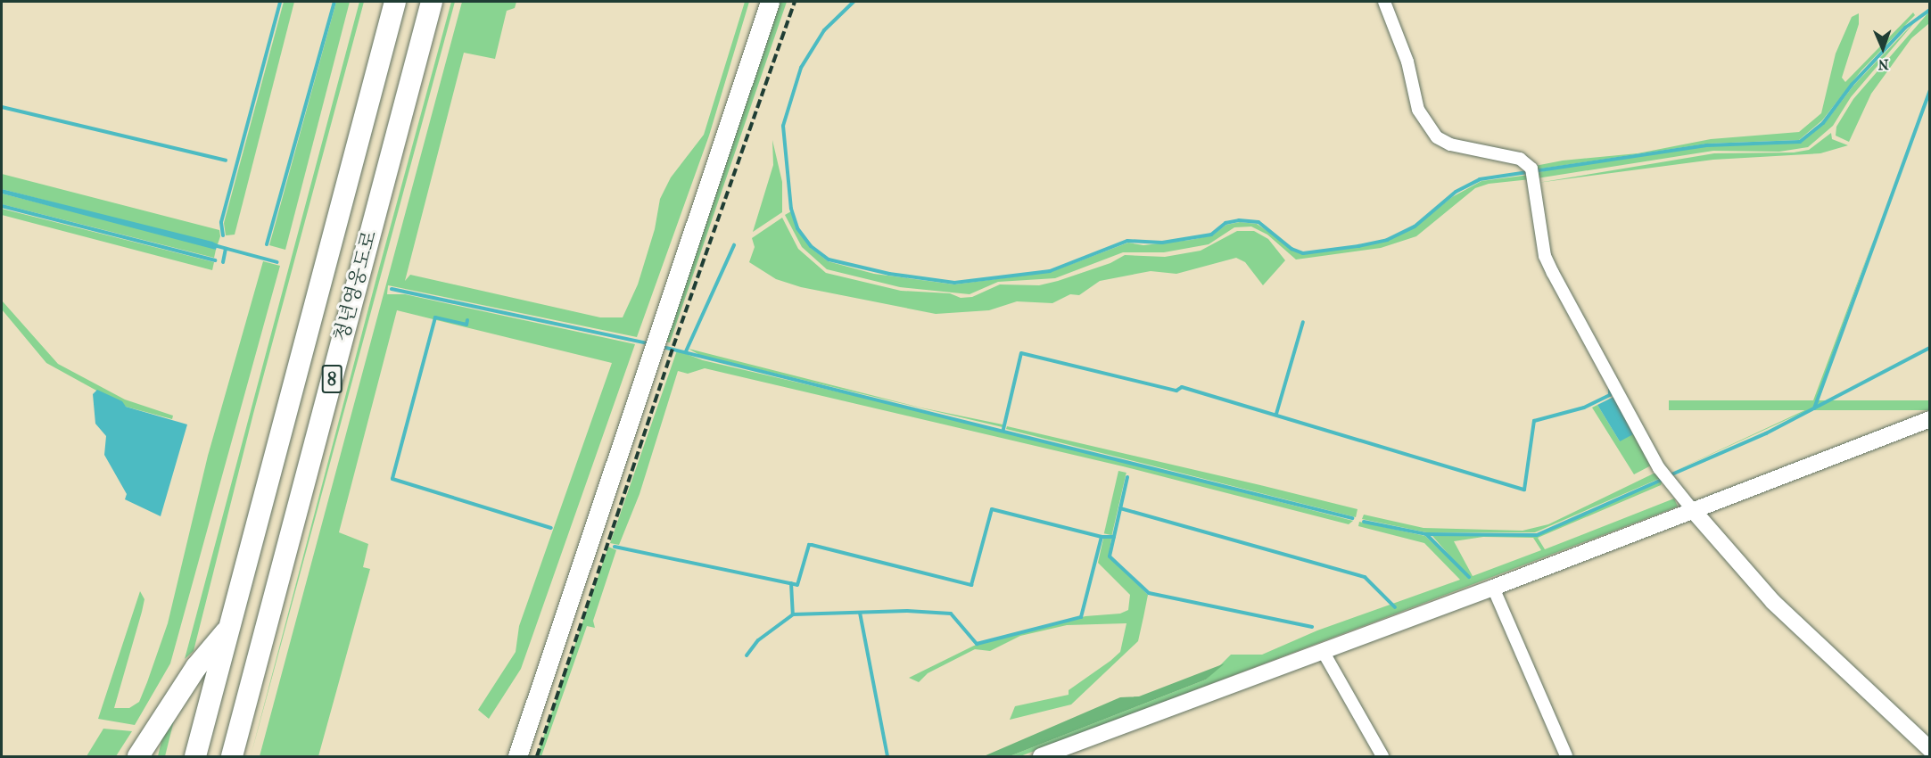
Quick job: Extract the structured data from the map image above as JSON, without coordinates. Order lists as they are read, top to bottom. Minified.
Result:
{"streets":{"highway":["청년영웅도로","8"]},"north":"bottom"}
